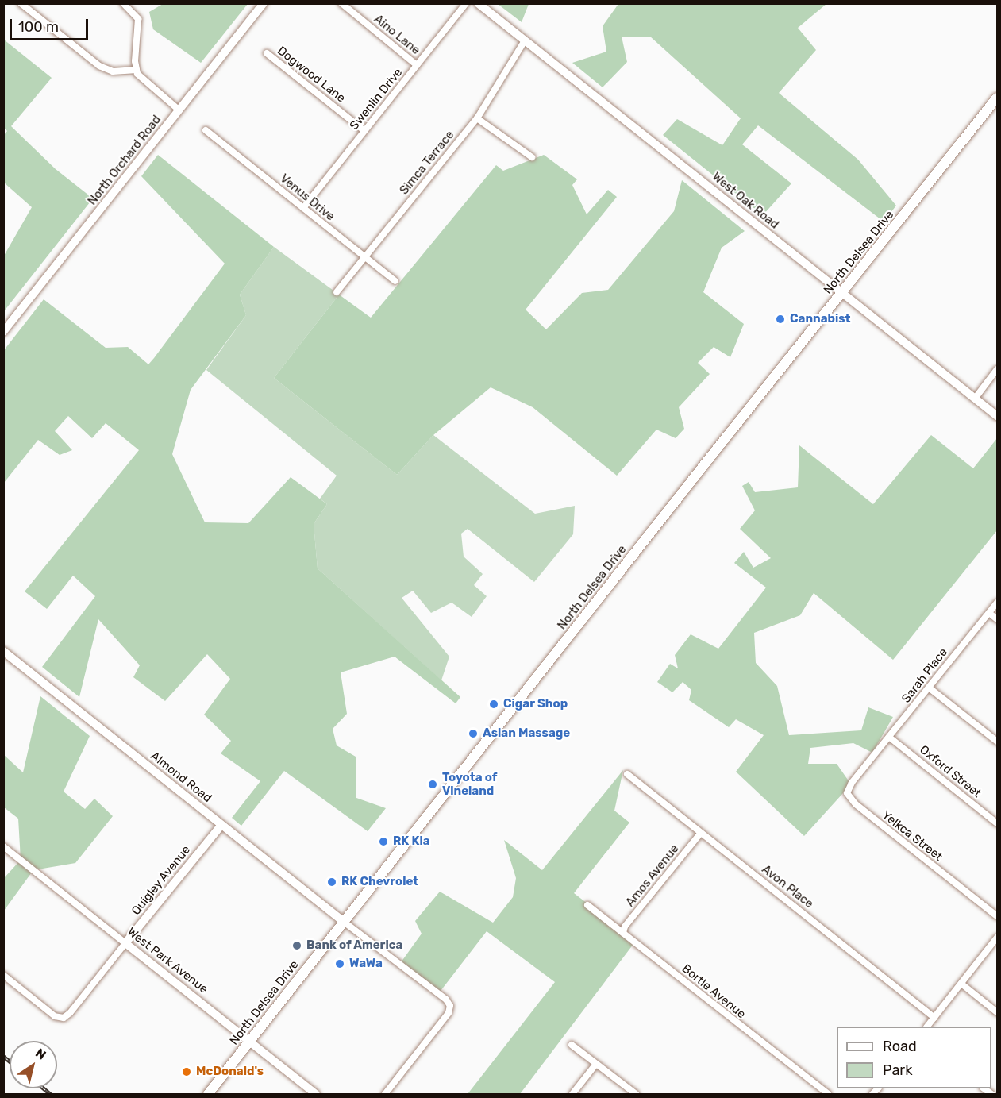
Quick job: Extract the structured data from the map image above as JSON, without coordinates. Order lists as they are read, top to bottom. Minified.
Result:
{"streets":{"main road":["North Delsea Drive"],"street":["Aino Lane","Dogwood Lane","Swenlin Drive","North Orchard Road","Simca Terrace","Venus Drive","West Oak Road","Sarah Place","Oxford Street","Almond Road","Yelkca Street","Amos Avenue","Quigley Avenue","Avon Place","West Park Avenue","Bortle Avenue"]},"crossings":[["Aino Lane","Swenlin Drive"],["Dogwood Lane","Swenlin Drive"],["Swenlin Drive","Venus Drive"],["Simca Terrace","Venus Drive"],["Simca Terrace","West Oak Road"],["West Oak Road","North Delsea Drive"],["North Delsea Drive","Almond Road"],["North Delsea Drive","West Park Avenue"],["Sarah Place","Oxford Street"],["Sarah Place","Yelkca Street"],["Almond Road","Quigley Avenue"],["Amos Avenue","Avon Place"],["Amos Avenue","Bortle Avenue"],["Quigley Avenue","West Park Avenue"]],"places":["Cannabist","Cigar Shop","Asian Massage","Toyota of Vineland","RK Kia","RK Chevrolet","Bank of America","WaWa","McDonald's"],"legend":["Road","Park"],"scale_bar":"100 m","north":"top right"}
